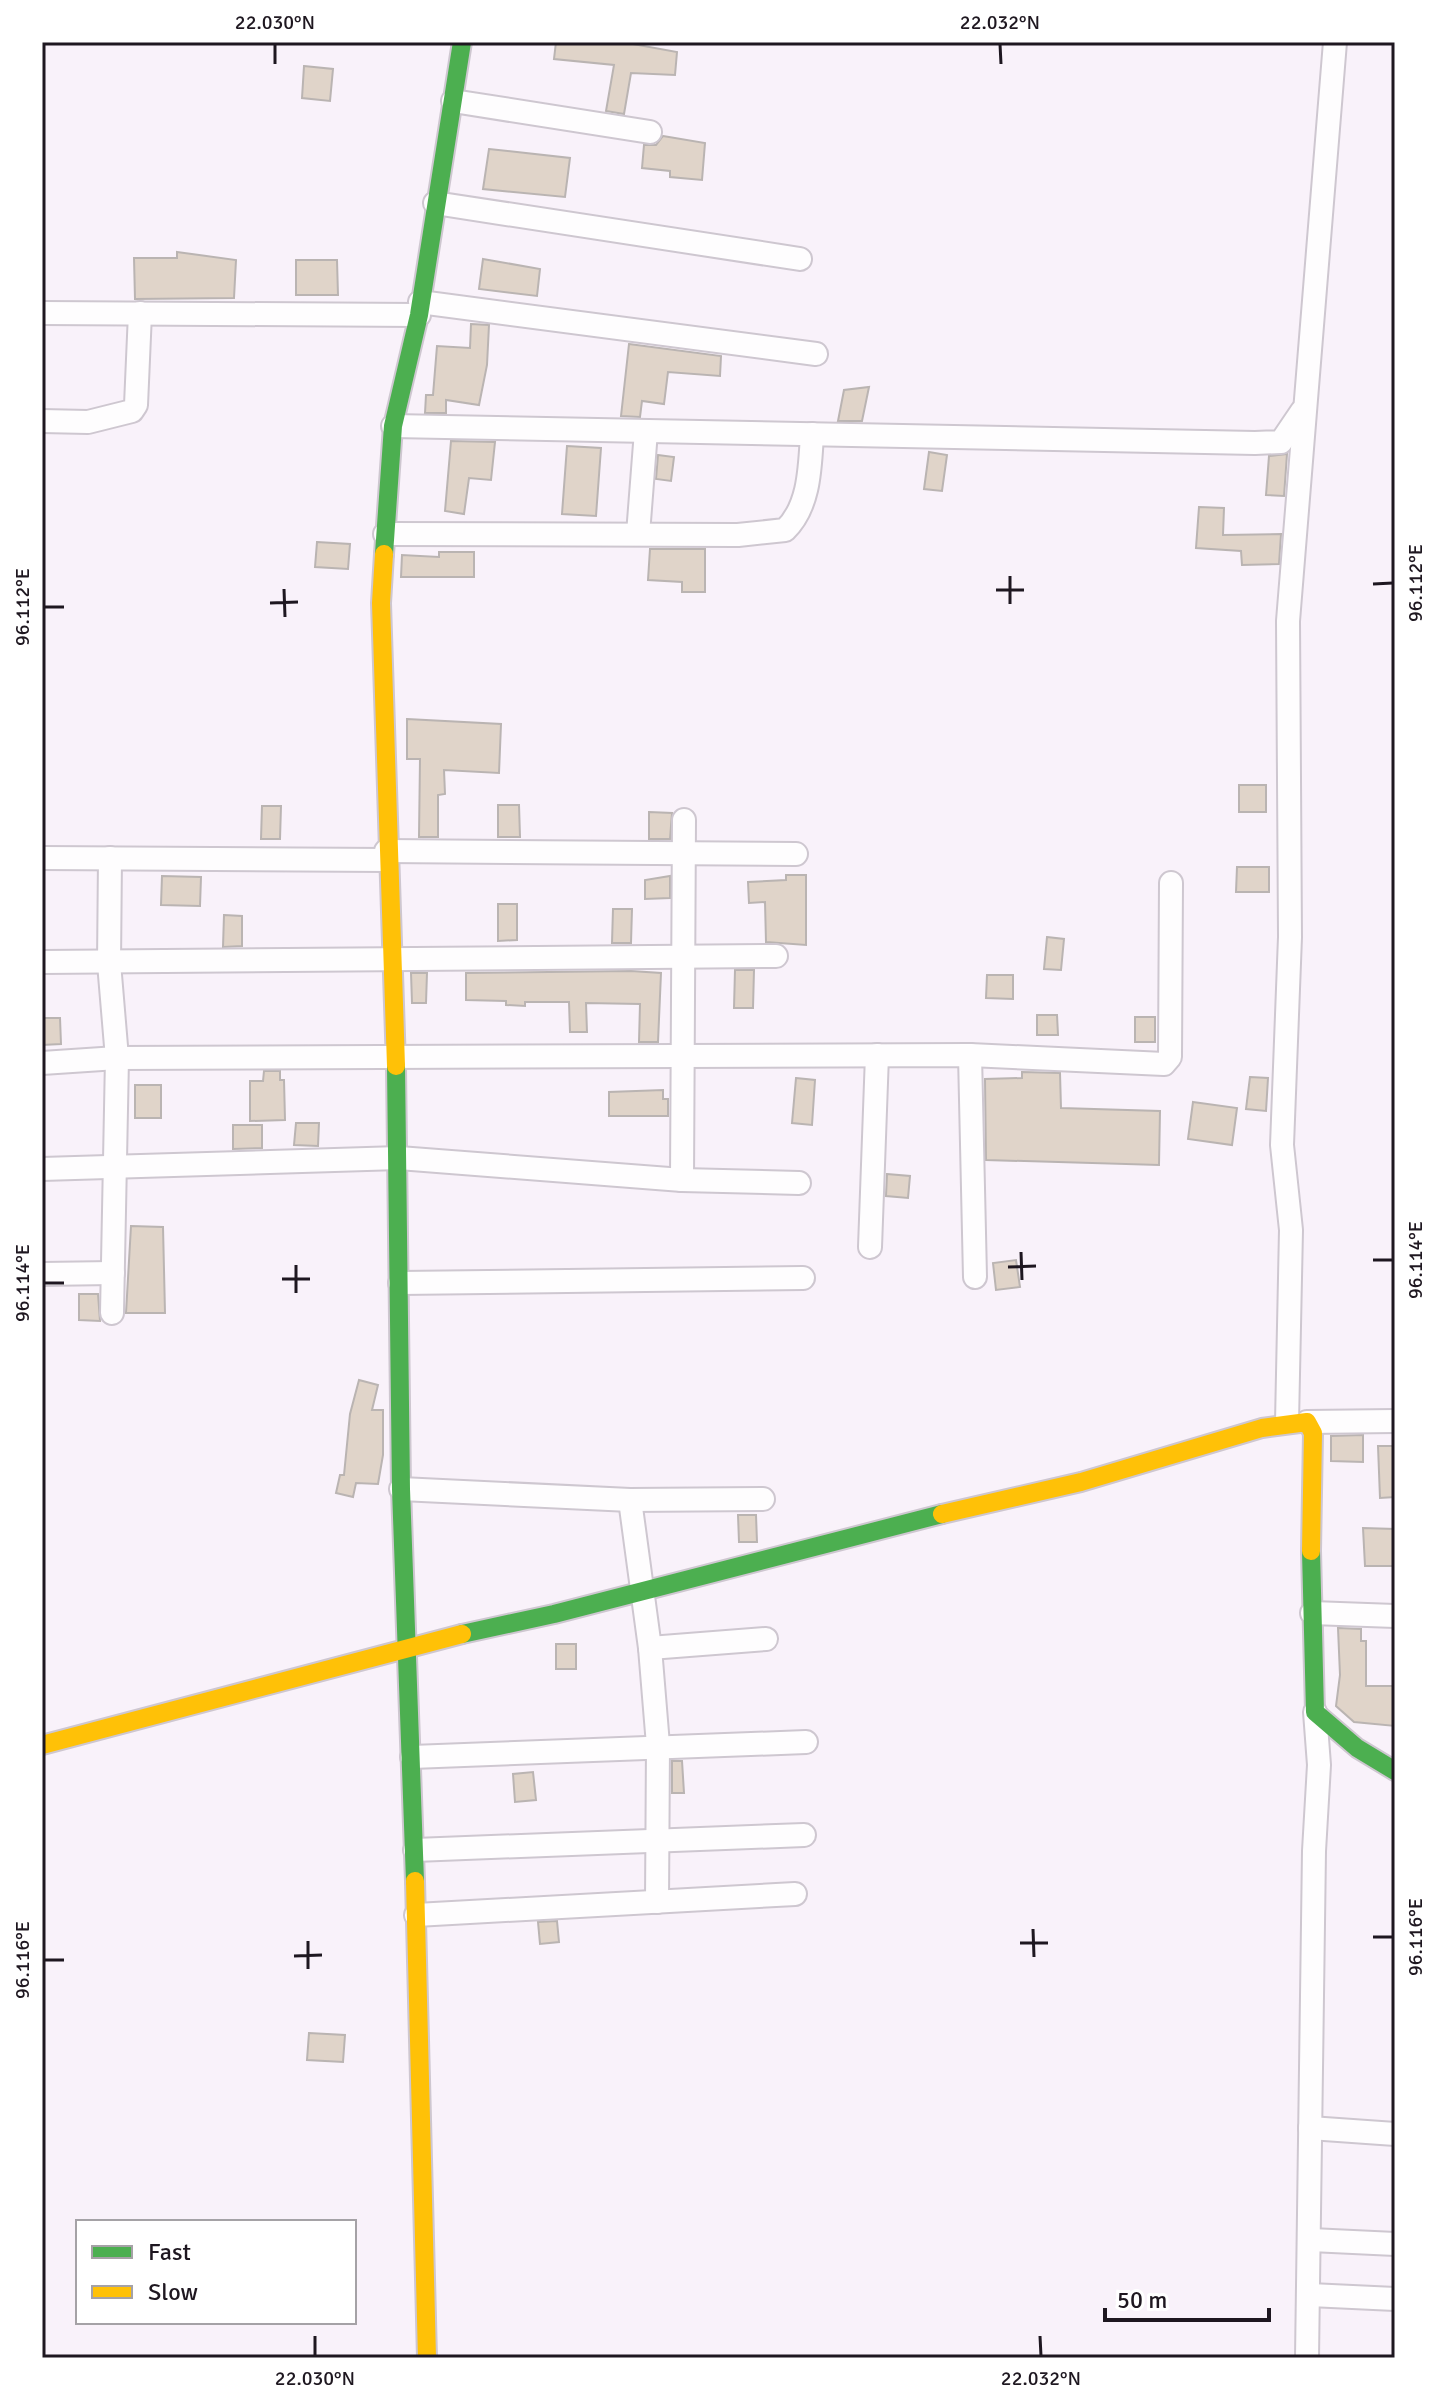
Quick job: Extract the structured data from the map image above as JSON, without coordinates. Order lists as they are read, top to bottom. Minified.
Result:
{"legend":["Fast","Slow"],"scale_bar":"50 m","coordinates":["22.030°N","22.032°N","96.112°E","96.114°E","96.116°E"]}
